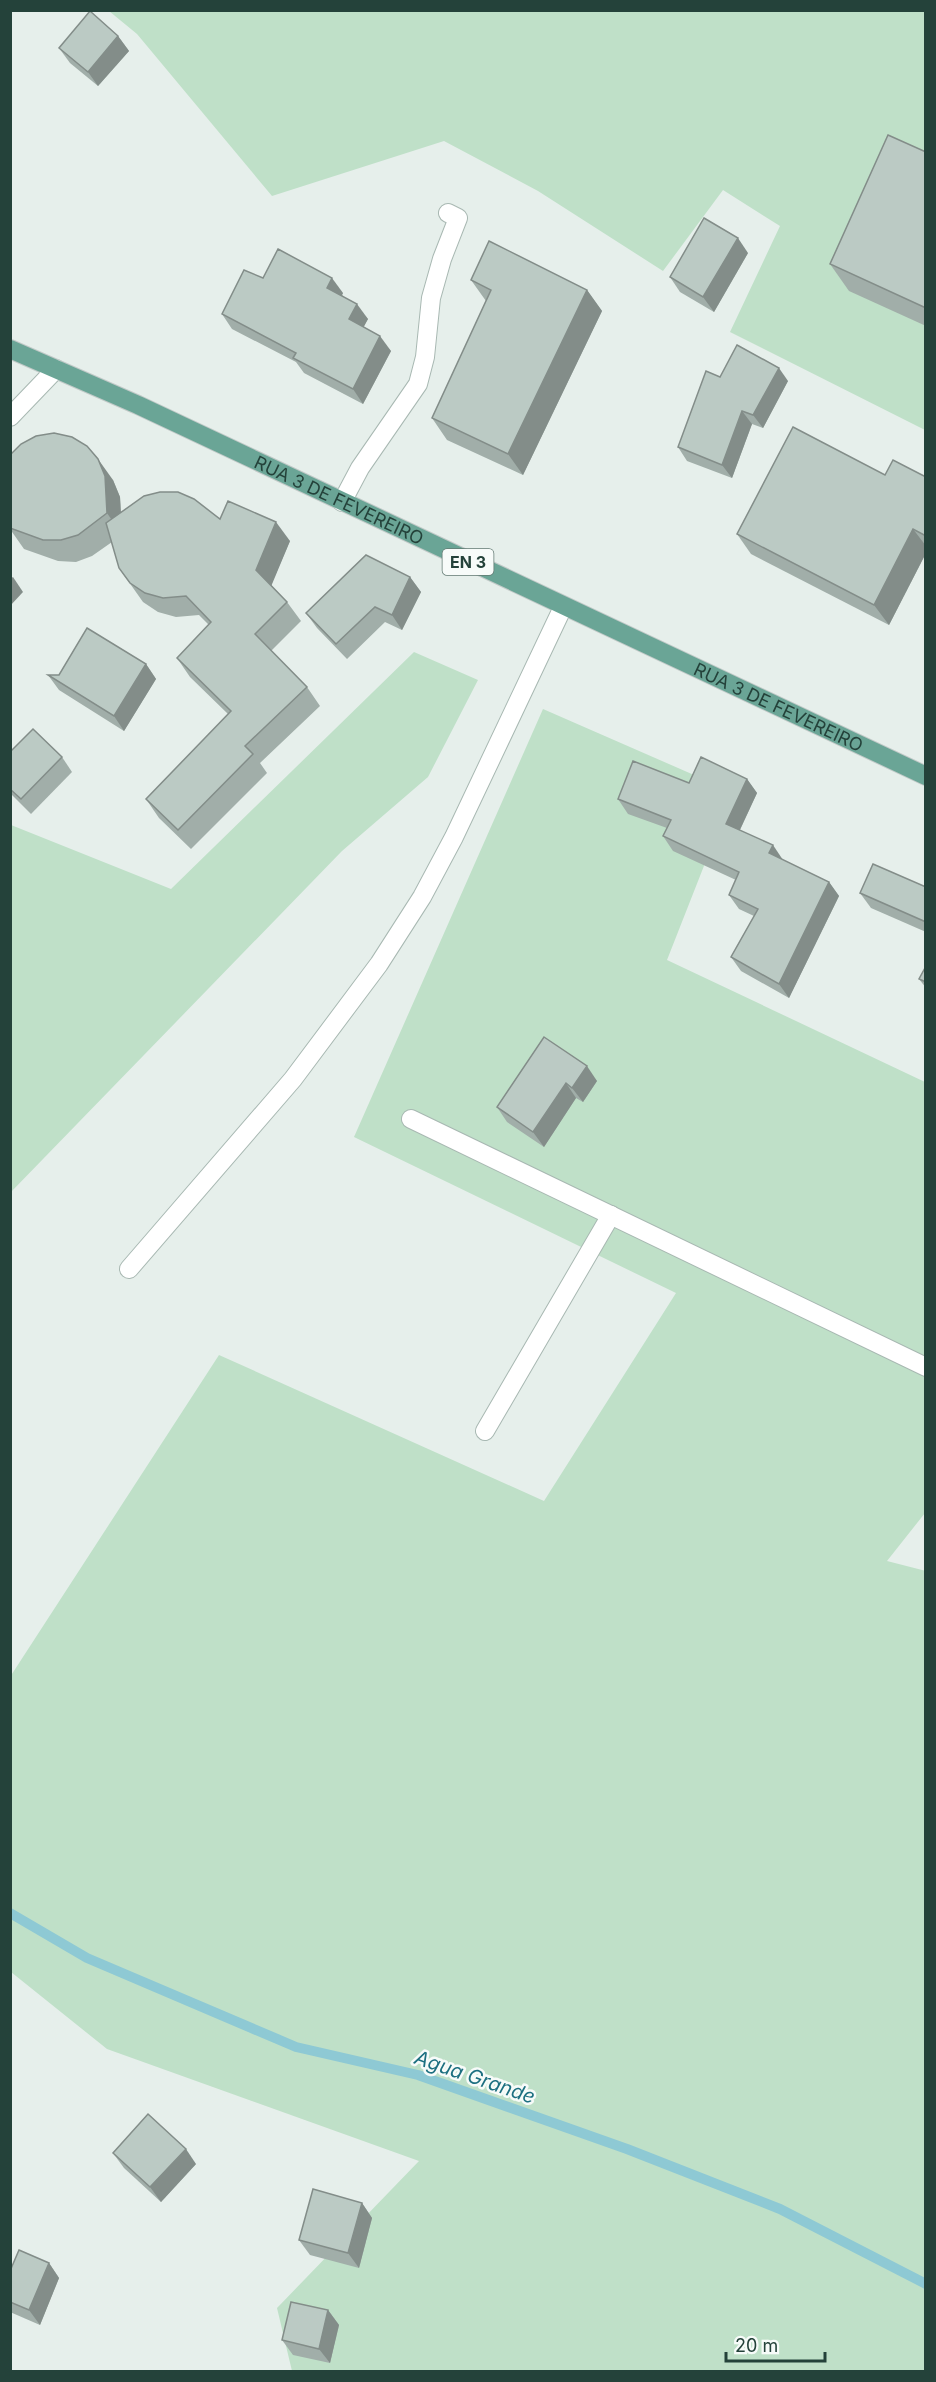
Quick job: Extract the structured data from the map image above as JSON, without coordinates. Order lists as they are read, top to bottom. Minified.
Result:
{"streets":{"main road":["RUA 3 DE FEVEREIRO","EN 3"]},"water":["Agua Grande"],"scale_bar":"20 m"}
